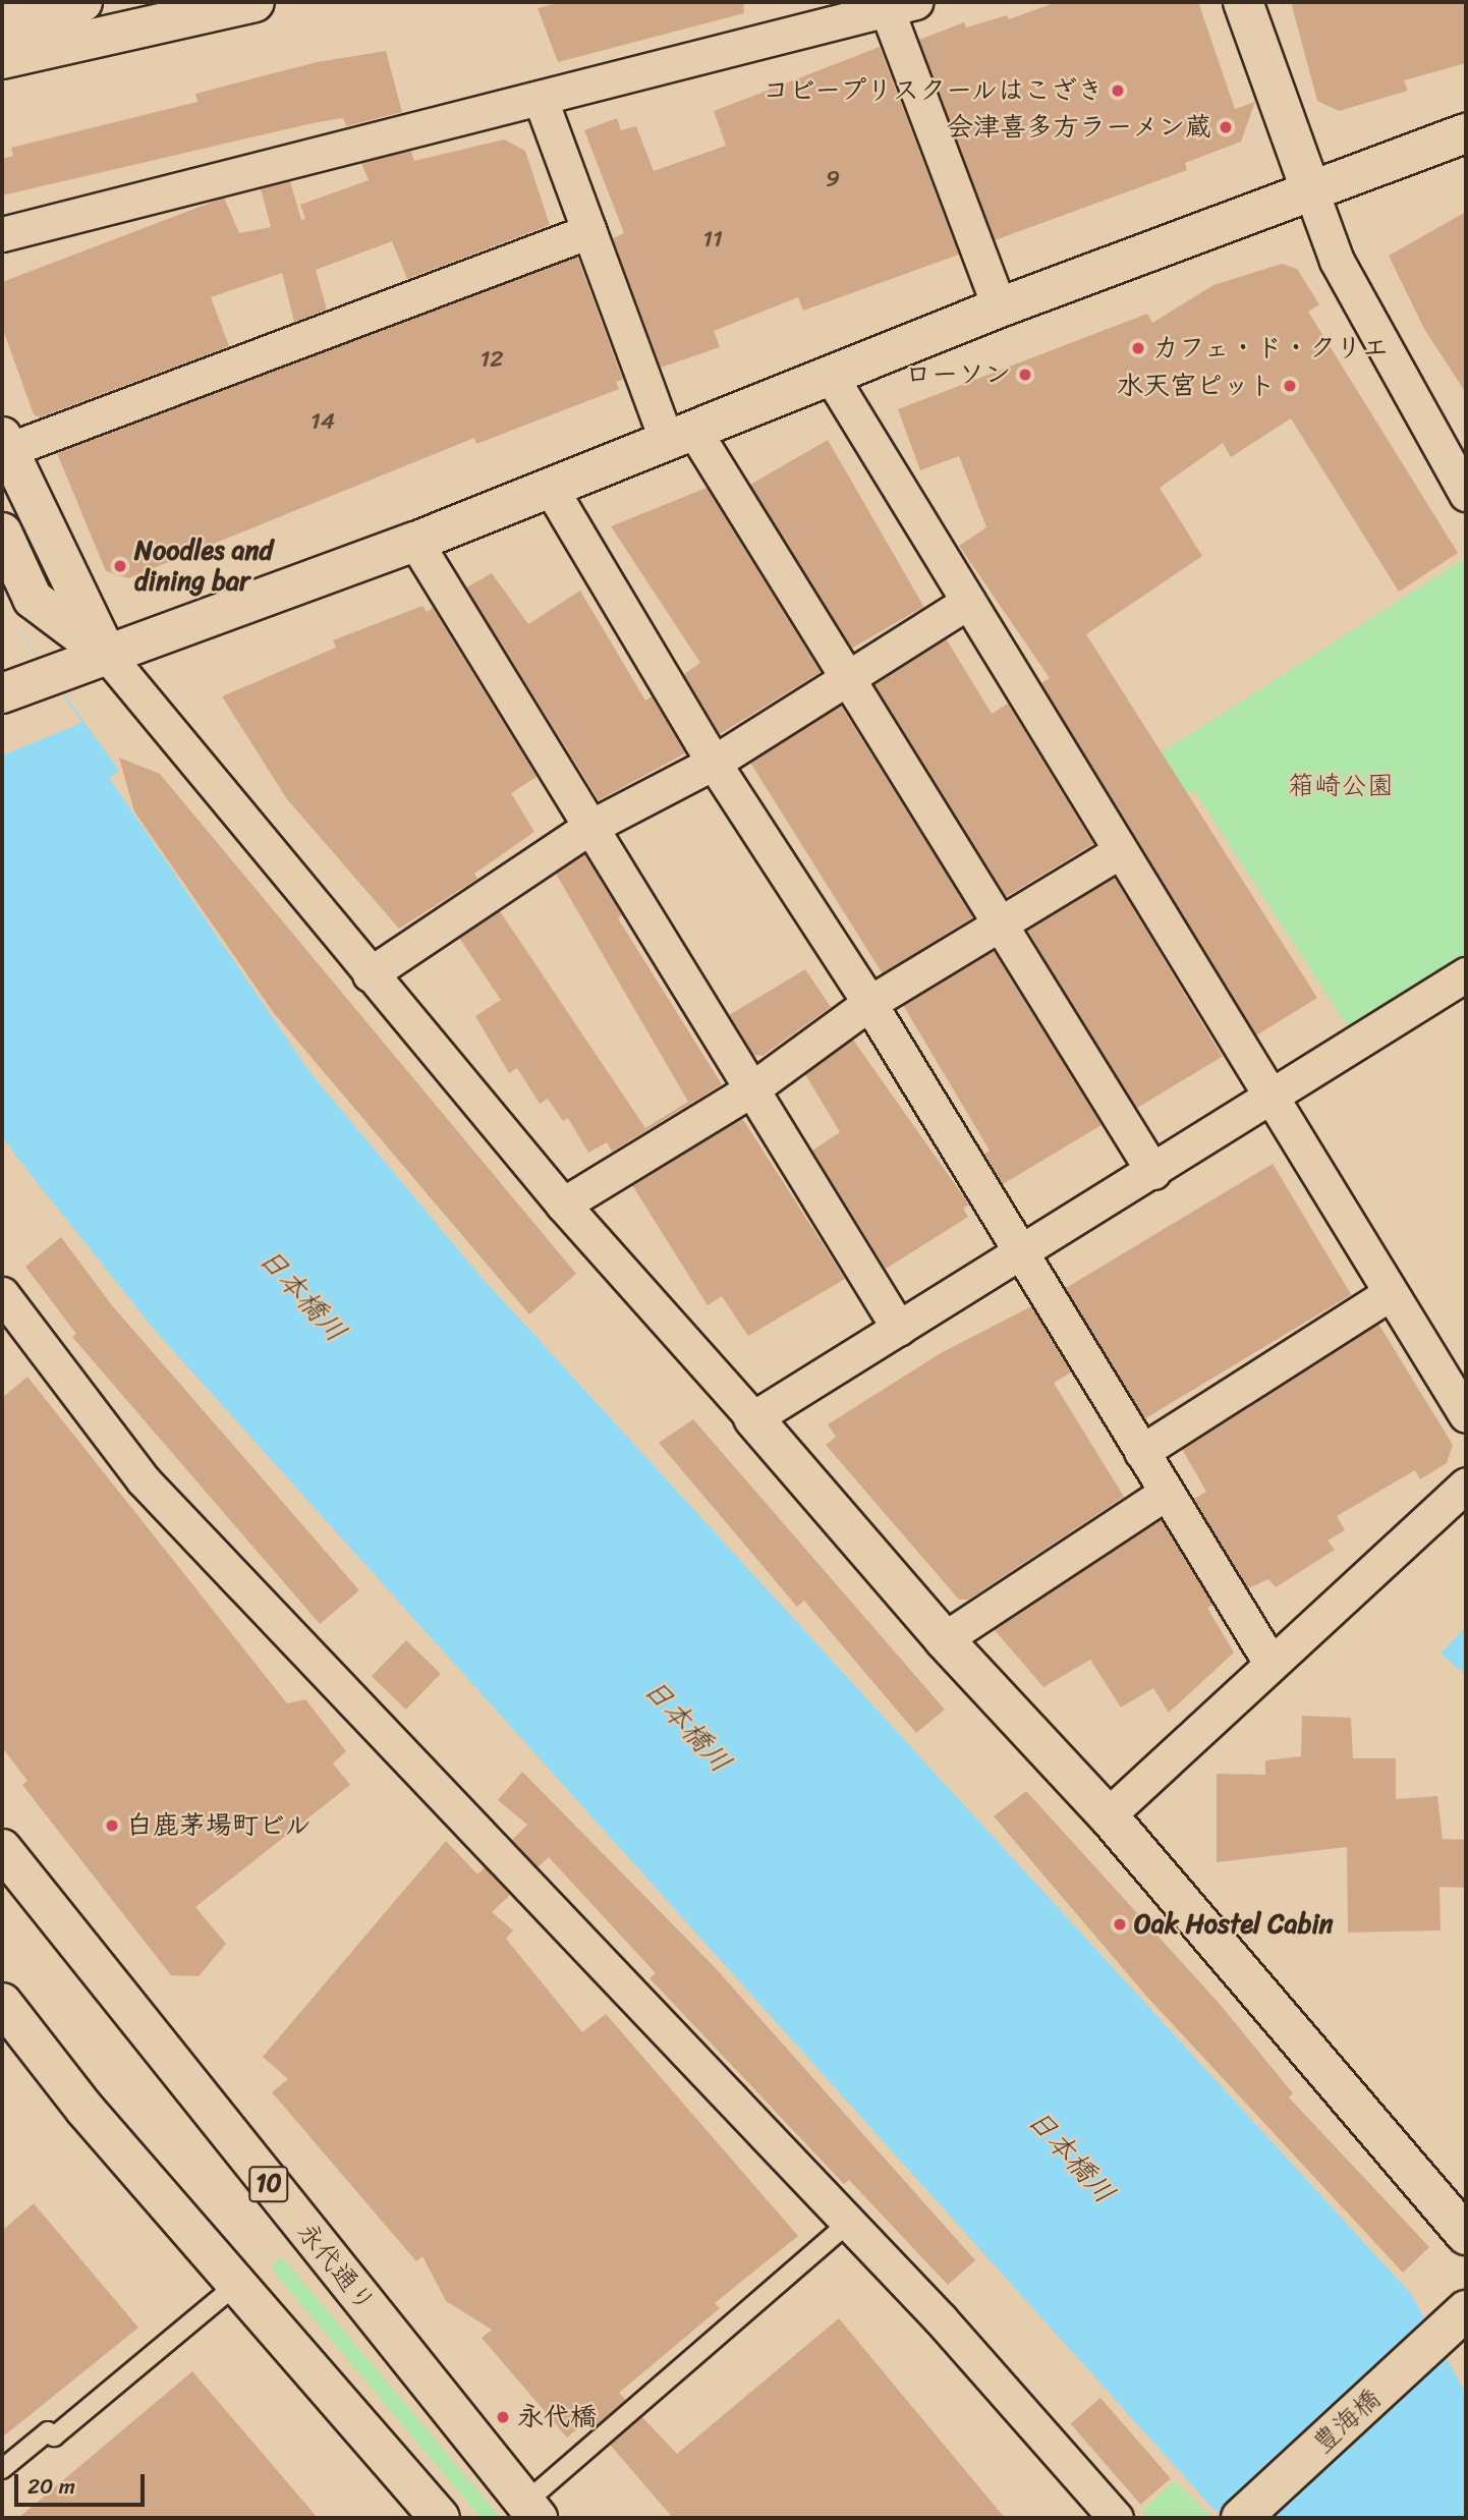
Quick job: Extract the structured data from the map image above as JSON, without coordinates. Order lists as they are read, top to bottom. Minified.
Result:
{"streets":{"main road":["10","永代通り","豊海橋"]},"water":["日本橋川"],"parks":["箱崎公園"],"places":["コビープリスクールはこざき","会津喜多方ラーメン蔵","カフェ・ド・クリエ","ローソン","水天宮ピット","Noodles and dining bar","白鹿茅場町ビル","Oak Hostel Cabin","永代橋"],"house_numbers":["9","11","12","14"],"scale_bar":"20 m"}
